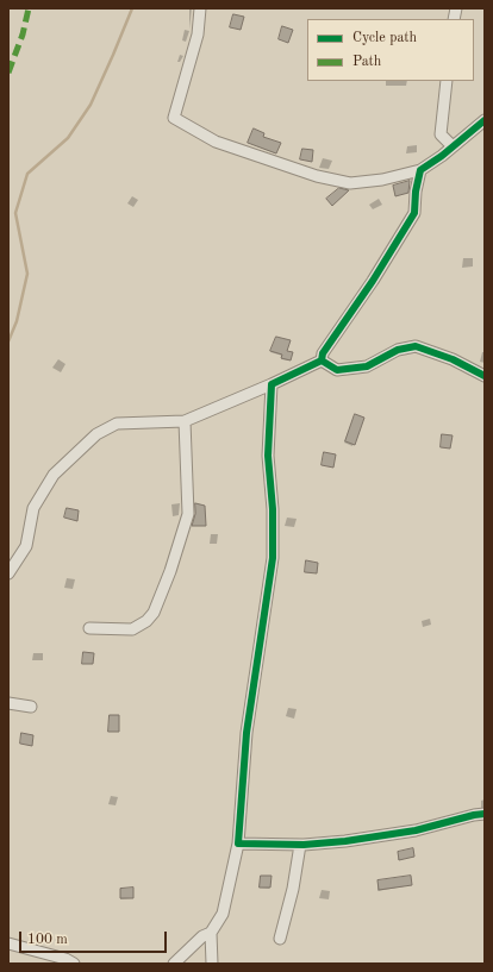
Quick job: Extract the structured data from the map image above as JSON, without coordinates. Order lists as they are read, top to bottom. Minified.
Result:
{"legend":["Cycle path","Path"],"scale_bar":"100 m"}
